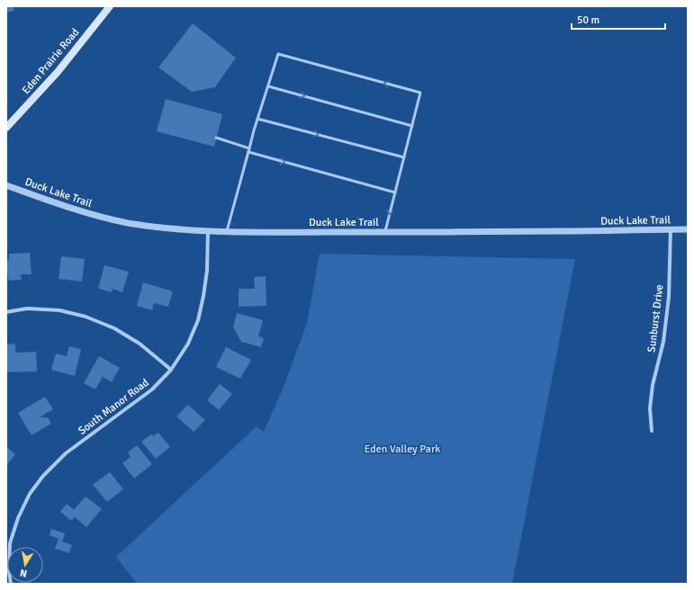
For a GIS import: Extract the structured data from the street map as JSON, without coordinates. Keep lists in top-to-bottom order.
{
  "streets": {
    "main road": ["Eden Prairie Road"],
    "street": ["Duck Lake Trail", "Sunburst Drive", "South Manor Road"]
  },
  "crossings": [
    ["Duck Lake Trail", "Sunburst Drive"],
    ["Duck Lake Trail", "South Manor Road"]
  ],
  "parks": ["Eden Valley Park"],
  "scale_bar": "50 m",
  "north": "bottom"
}
